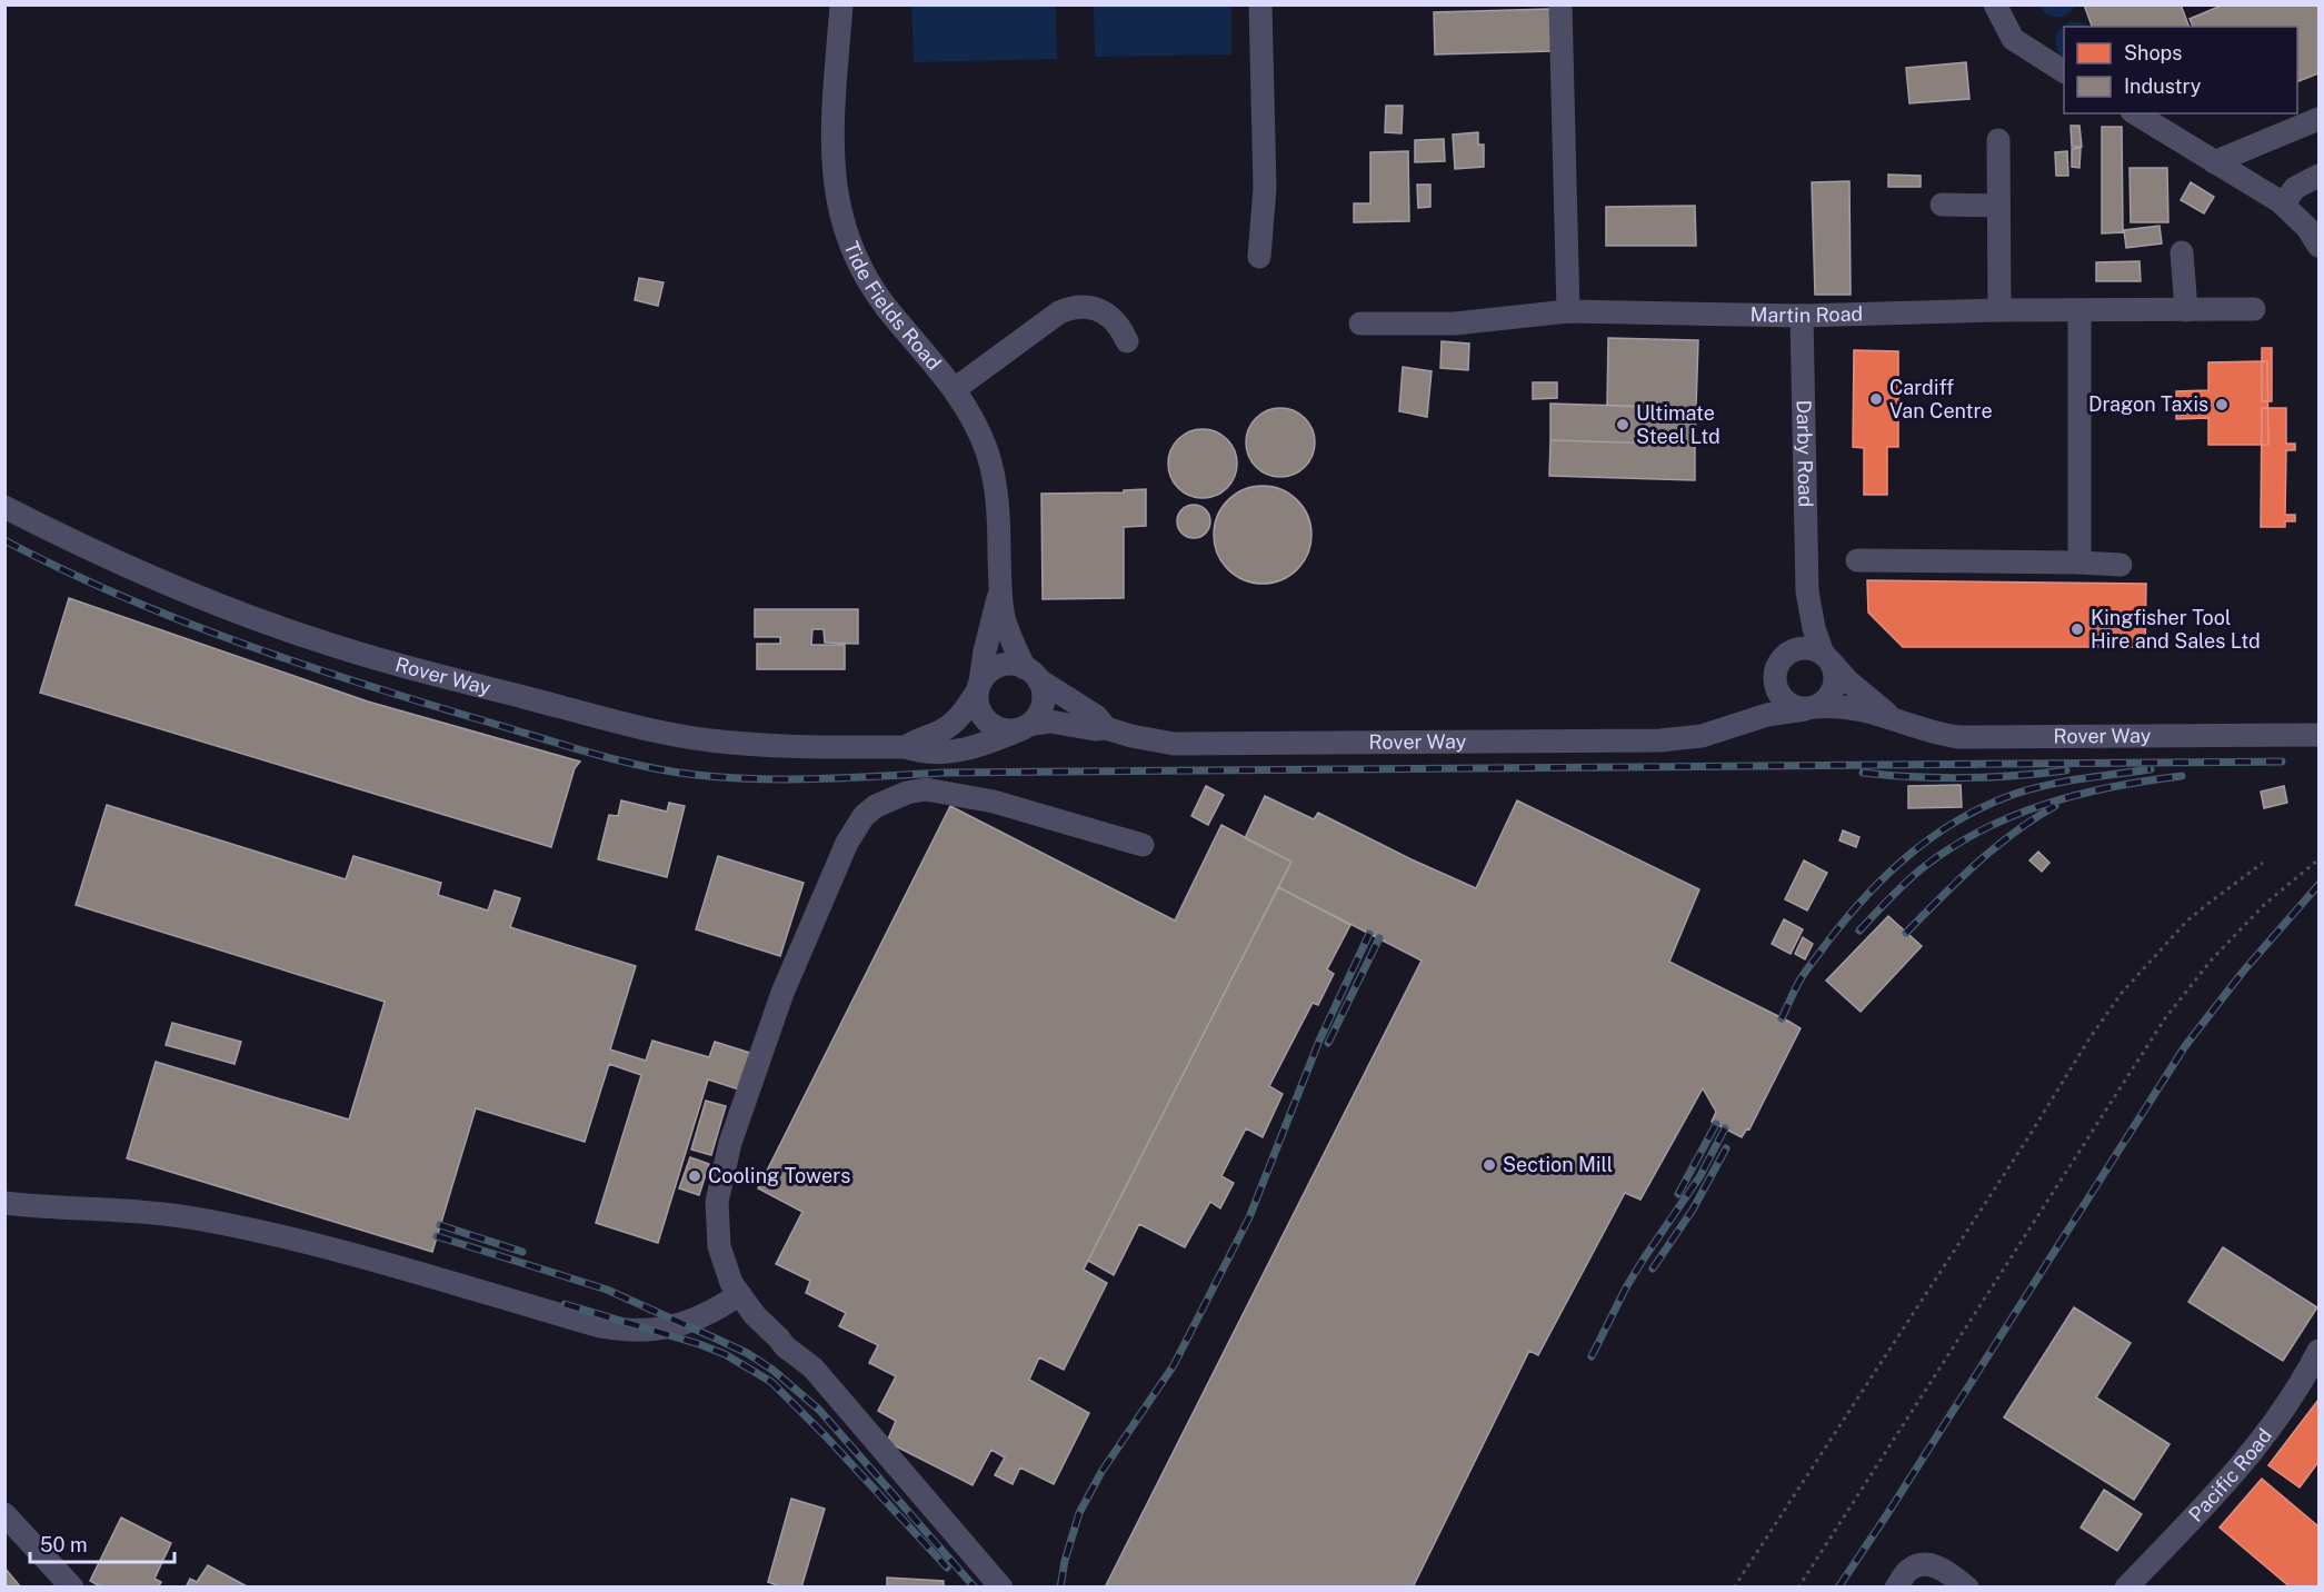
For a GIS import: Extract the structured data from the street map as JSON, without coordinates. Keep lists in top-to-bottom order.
{
  "streets": {
    "street": [
      "Tide Fields Road",
      "Martin Road",
      "Darby Road",
      "Rover Way",
      "Pacific Road"
    ]
  },
  "crossings": [
    ["Tide Fields Road", "Rover Way"],
    ["Martin Road", "Darby Road"],
    ["Darby Road", "Rover Way"]
  ],
  "places": [
    "Cardiff Van Centre",
    "Dragon Taxis",
    "Ultimate Steel Ltd",
    "Kingfisher Tool Hire and Sales Ltd",
    "Section Mill",
    "Cooling Towers"
  ],
  "legend": ["Shops", "Industry"],
  "scale_bar": "50 m"
}
